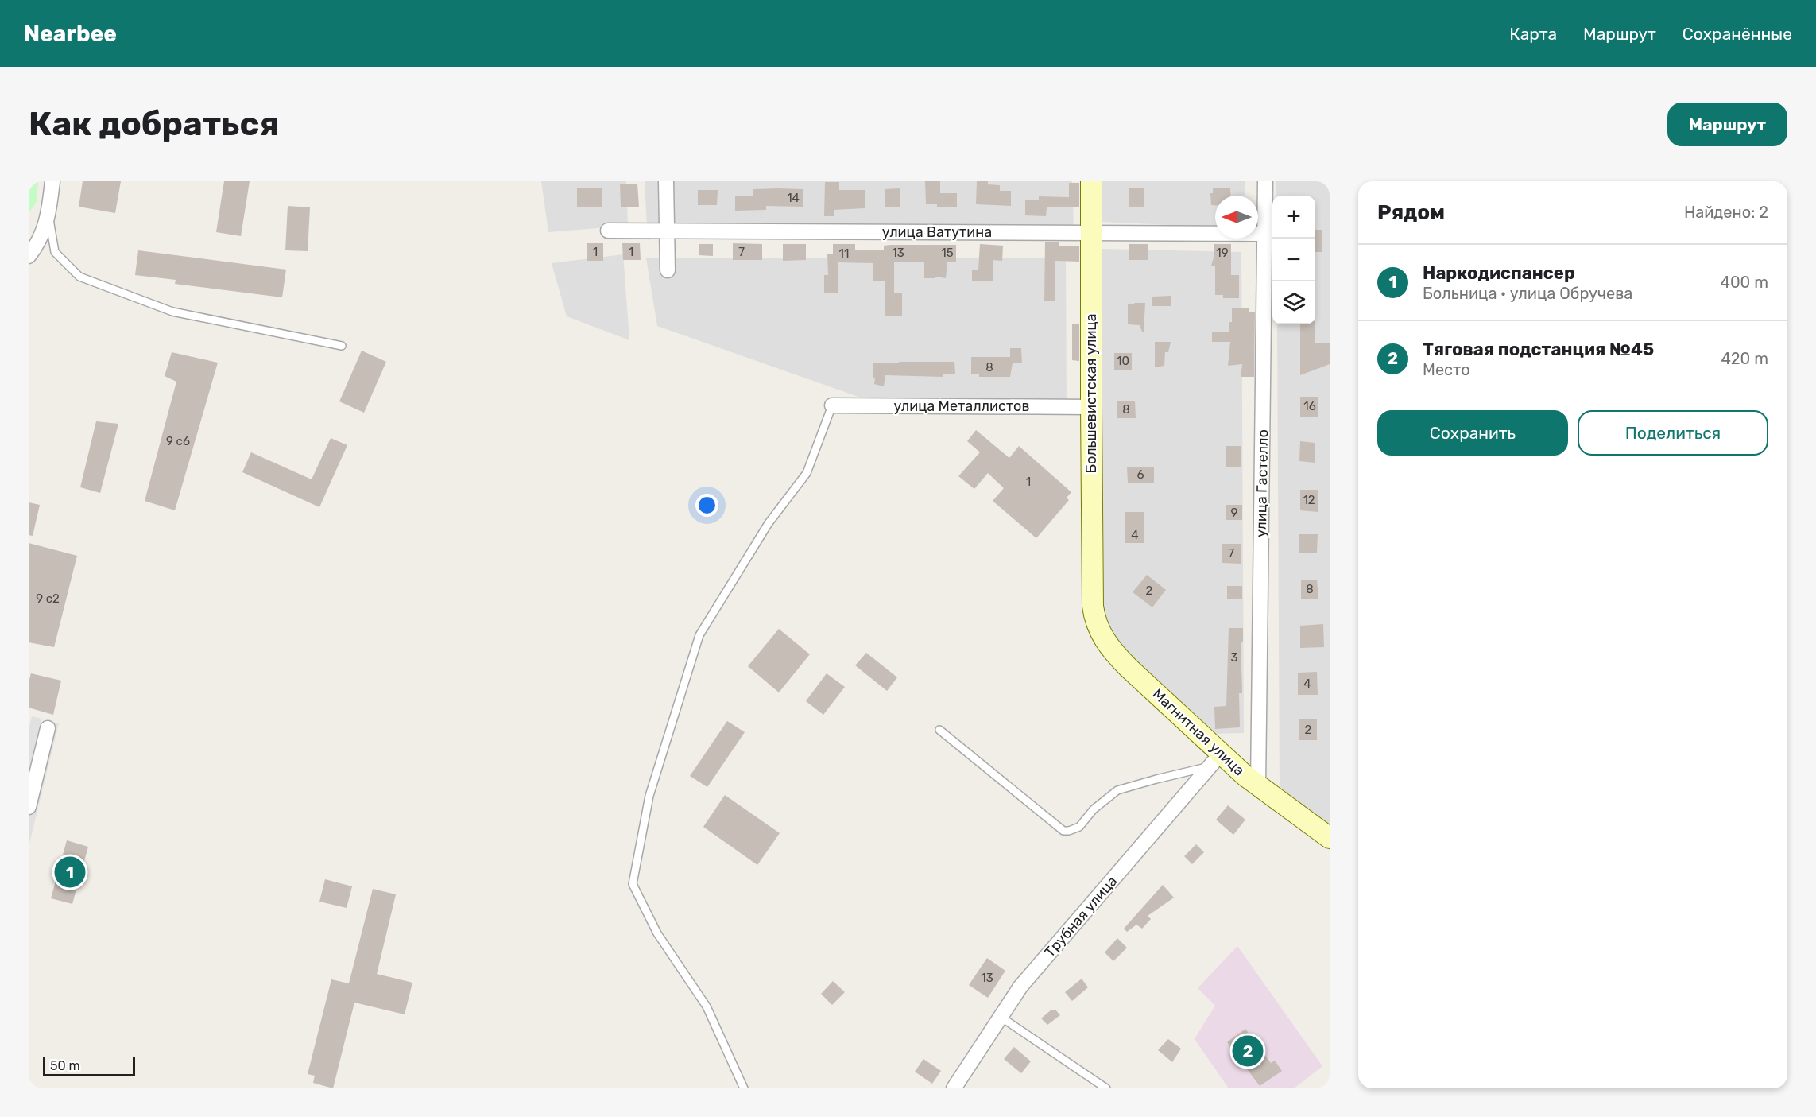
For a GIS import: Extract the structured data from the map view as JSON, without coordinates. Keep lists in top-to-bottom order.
{
  "streets": {
    "street": [
      "улица Ватутина",
      "Большевистская улица",
      "улица Металлистов",
      "улица Гастелло",
      "Магнитная улица",
      "Трубная улица"
    ]
  },
  "crossings": [
    ["улица Ватутина", "Большевистская улица"],
    ["улица Ватутина", "улица Гастелло"],
    ["Большевистская улица", "улица Металлистов"],
    ["Большевистская улица", "Магнитная улица"],
    ["улица Гастелло", "Магнитная улица"],
    ["Магнитная улица", "Трубная улица"]
  ],
  "house_numbers": [
    "14",
    "1",
    "1",
    "7",
    "13",
    "15",
    "19",
    "11",
    "10",
    "8",
    "16",
    "8",
    "9 с6",
    "6",
    "1",
    "12",
    "9",
    "4",
    "7",
    "8",
    "2",
    "9 с2",
    "3",
    "4",
    "2",
    "13"
  ],
  "scale_bar": "50 m",
  "north": "left",
  "page": {
    "header": "Nearbee",
    "nav": ["Карта", "Маршрут", "Сохранённые"],
    "buttons": [
      "Маршрут",
      ["Сохранить", "Поделиться"]
    ],
    "title": "Как добраться",
    "heading": ["Рядом", "Найдено: 2"],
    "map_buttons": ["+", "−"],
    "list": [
      {
        "mark": "1",
        "name": "Наркодиспансер",
        "note": "Больница · улица Обручева",
        "value": "400 m"
      },
      {
        "mark": "2",
        "name": "Тяговая подстанция №45",
        "note": "Место",
        "value": "420 m"
      }
    ],
    "pins": ["1", "2"],
    "scale": "50 m"
  }
}
